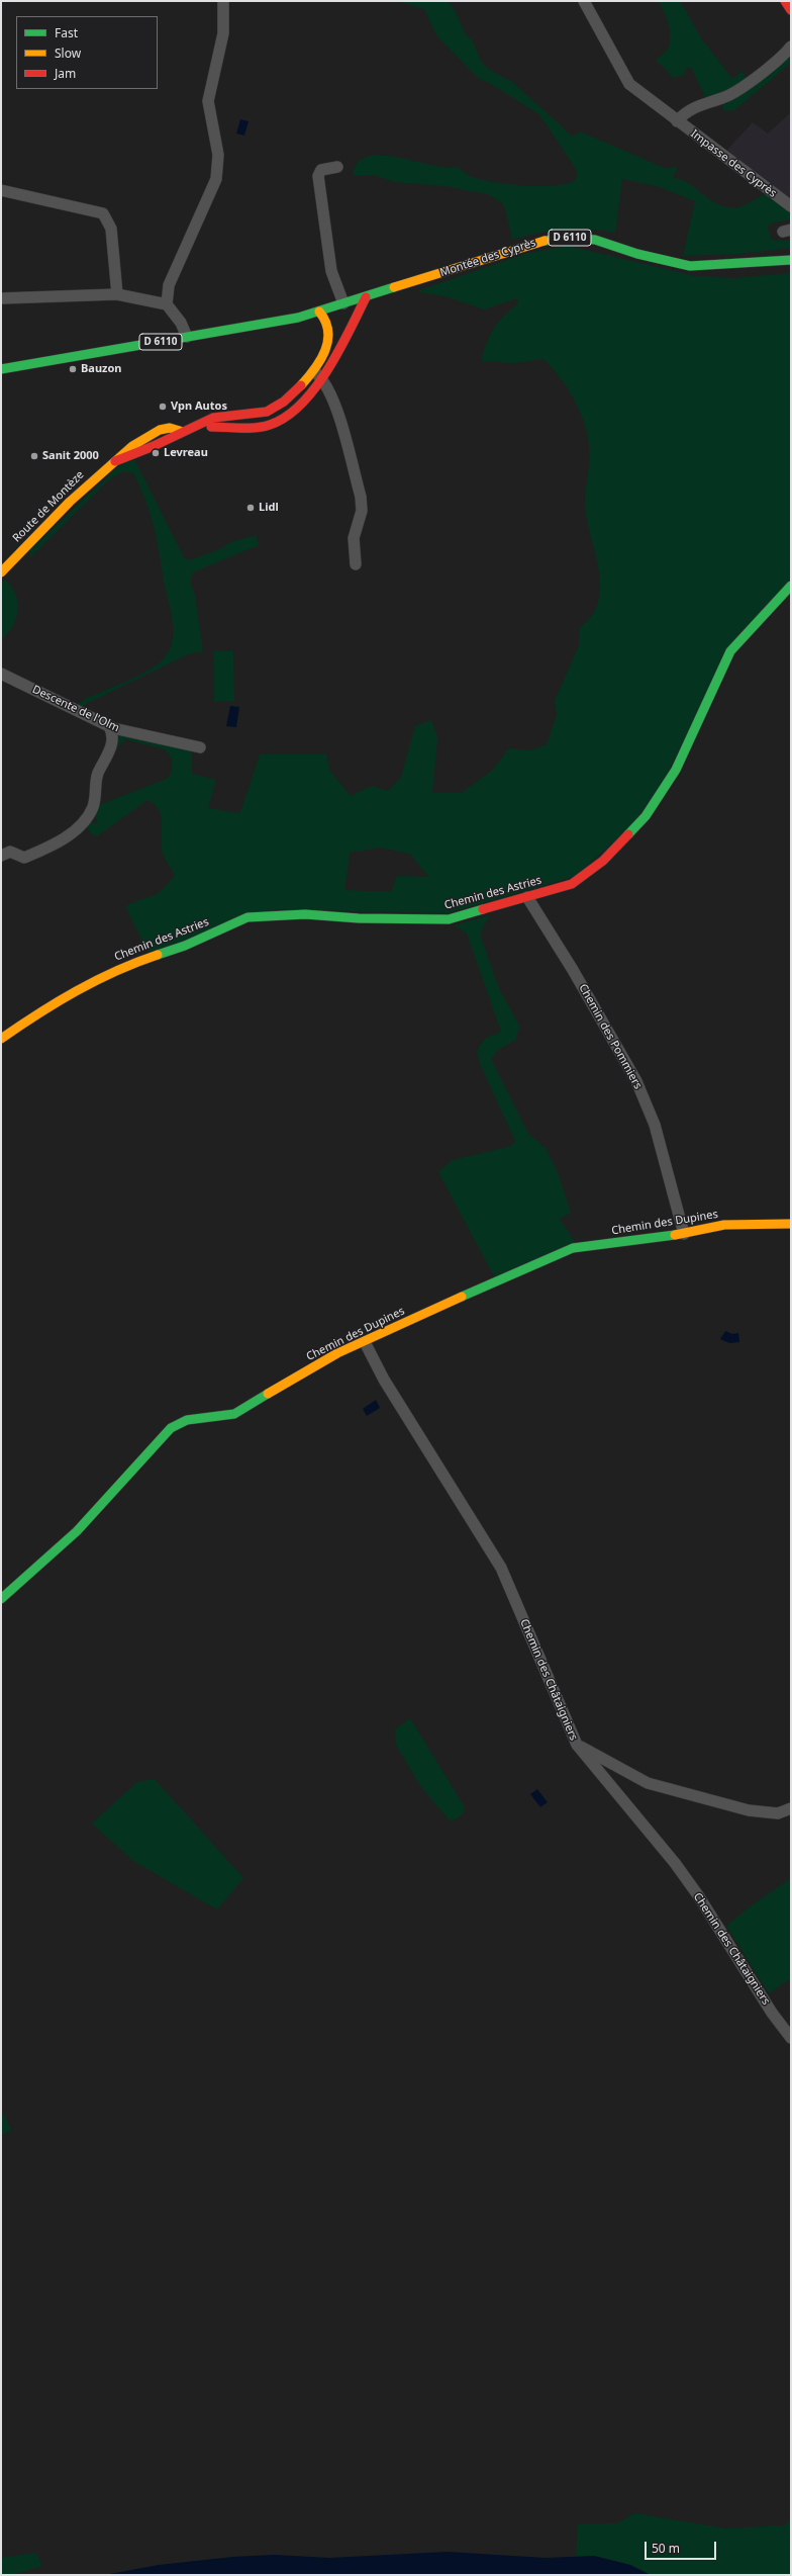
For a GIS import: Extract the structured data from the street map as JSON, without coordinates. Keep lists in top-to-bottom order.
{
  "streets": {
    "street": [
      "Impasse des Cyprès",
      "D 6110",
      "Montée des Cyprès",
      "Route de Montèze",
      "Descente de l'Olm",
      "Chemin des Astries",
      "Chemin des Pommiers",
      "Chemin des Dupines",
      "Chemin des Châtaigniers"
    ]
  },
  "crossings": [
    ["Montée des Cyprès", "Route de Montèze"],
    ["Chemin des Astries", "Chemin des Pommiers"],
    ["Chemin des Pommiers", "Chemin des Dupines"],
    ["Chemin des Dupines", "Chemin des Châtaigniers"]
  ],
  "places": [
    "Bauzon",
    "Vpn Autos",
    "Levreau",
    "Sanit 2000",
    "Lidl"
  ],
  "legend": ["Fast", "Slow", "Jam"],
  "scale_bar": "50 m"
}
